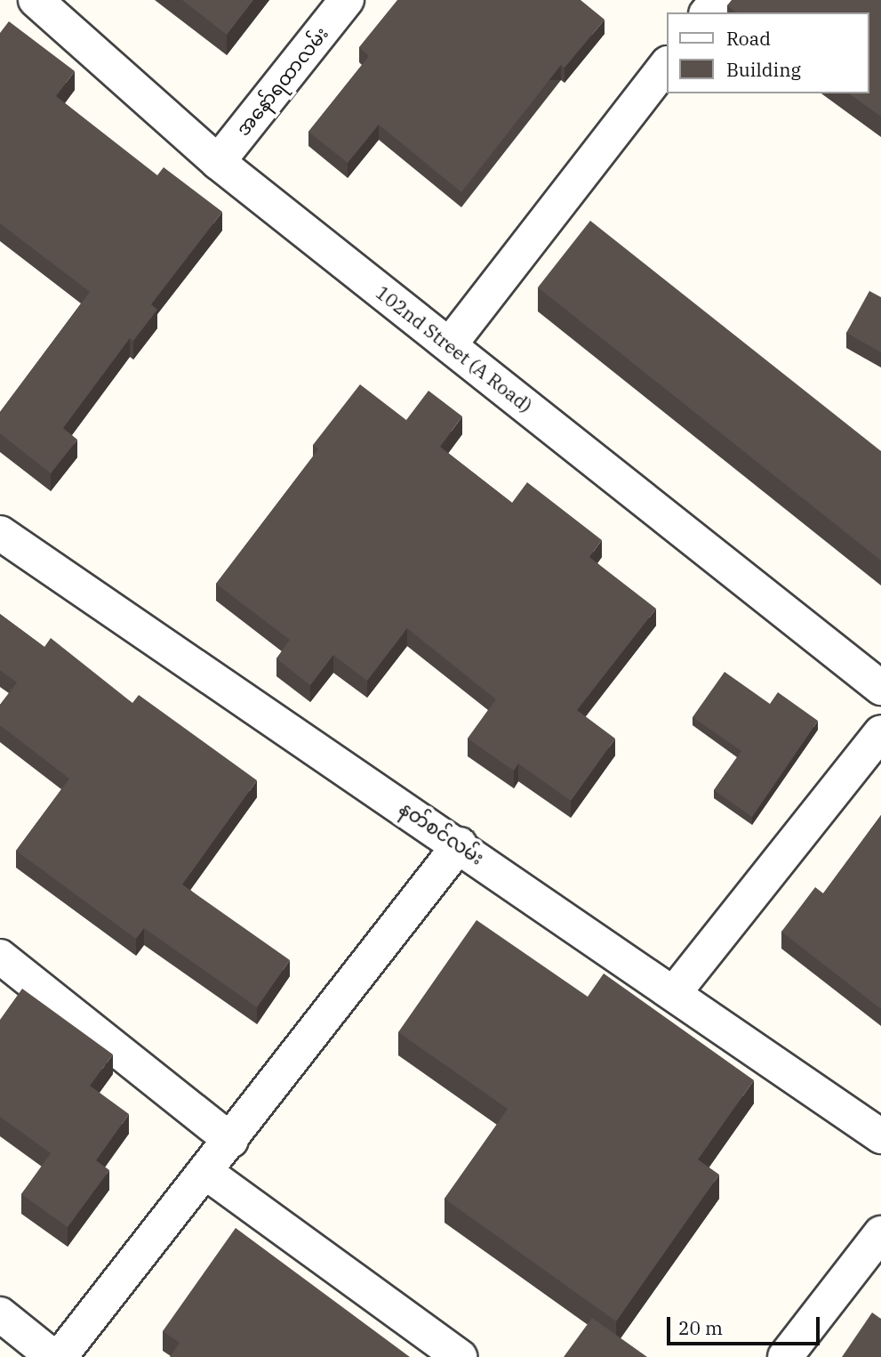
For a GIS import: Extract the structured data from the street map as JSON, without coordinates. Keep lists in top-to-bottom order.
{
  "streets": {
    "street": ["အနော်ရထာလမ်း", "102nd Street (A Road)", "နတ်စင်လမ်း"]
  },
  "crossings": [
    ["အနော်ရထာလမ်း", "102nd Street (A Road)"]
  ],
  "legend": ["Road", "Building"],
  "scale_bar": "20 m"
}
